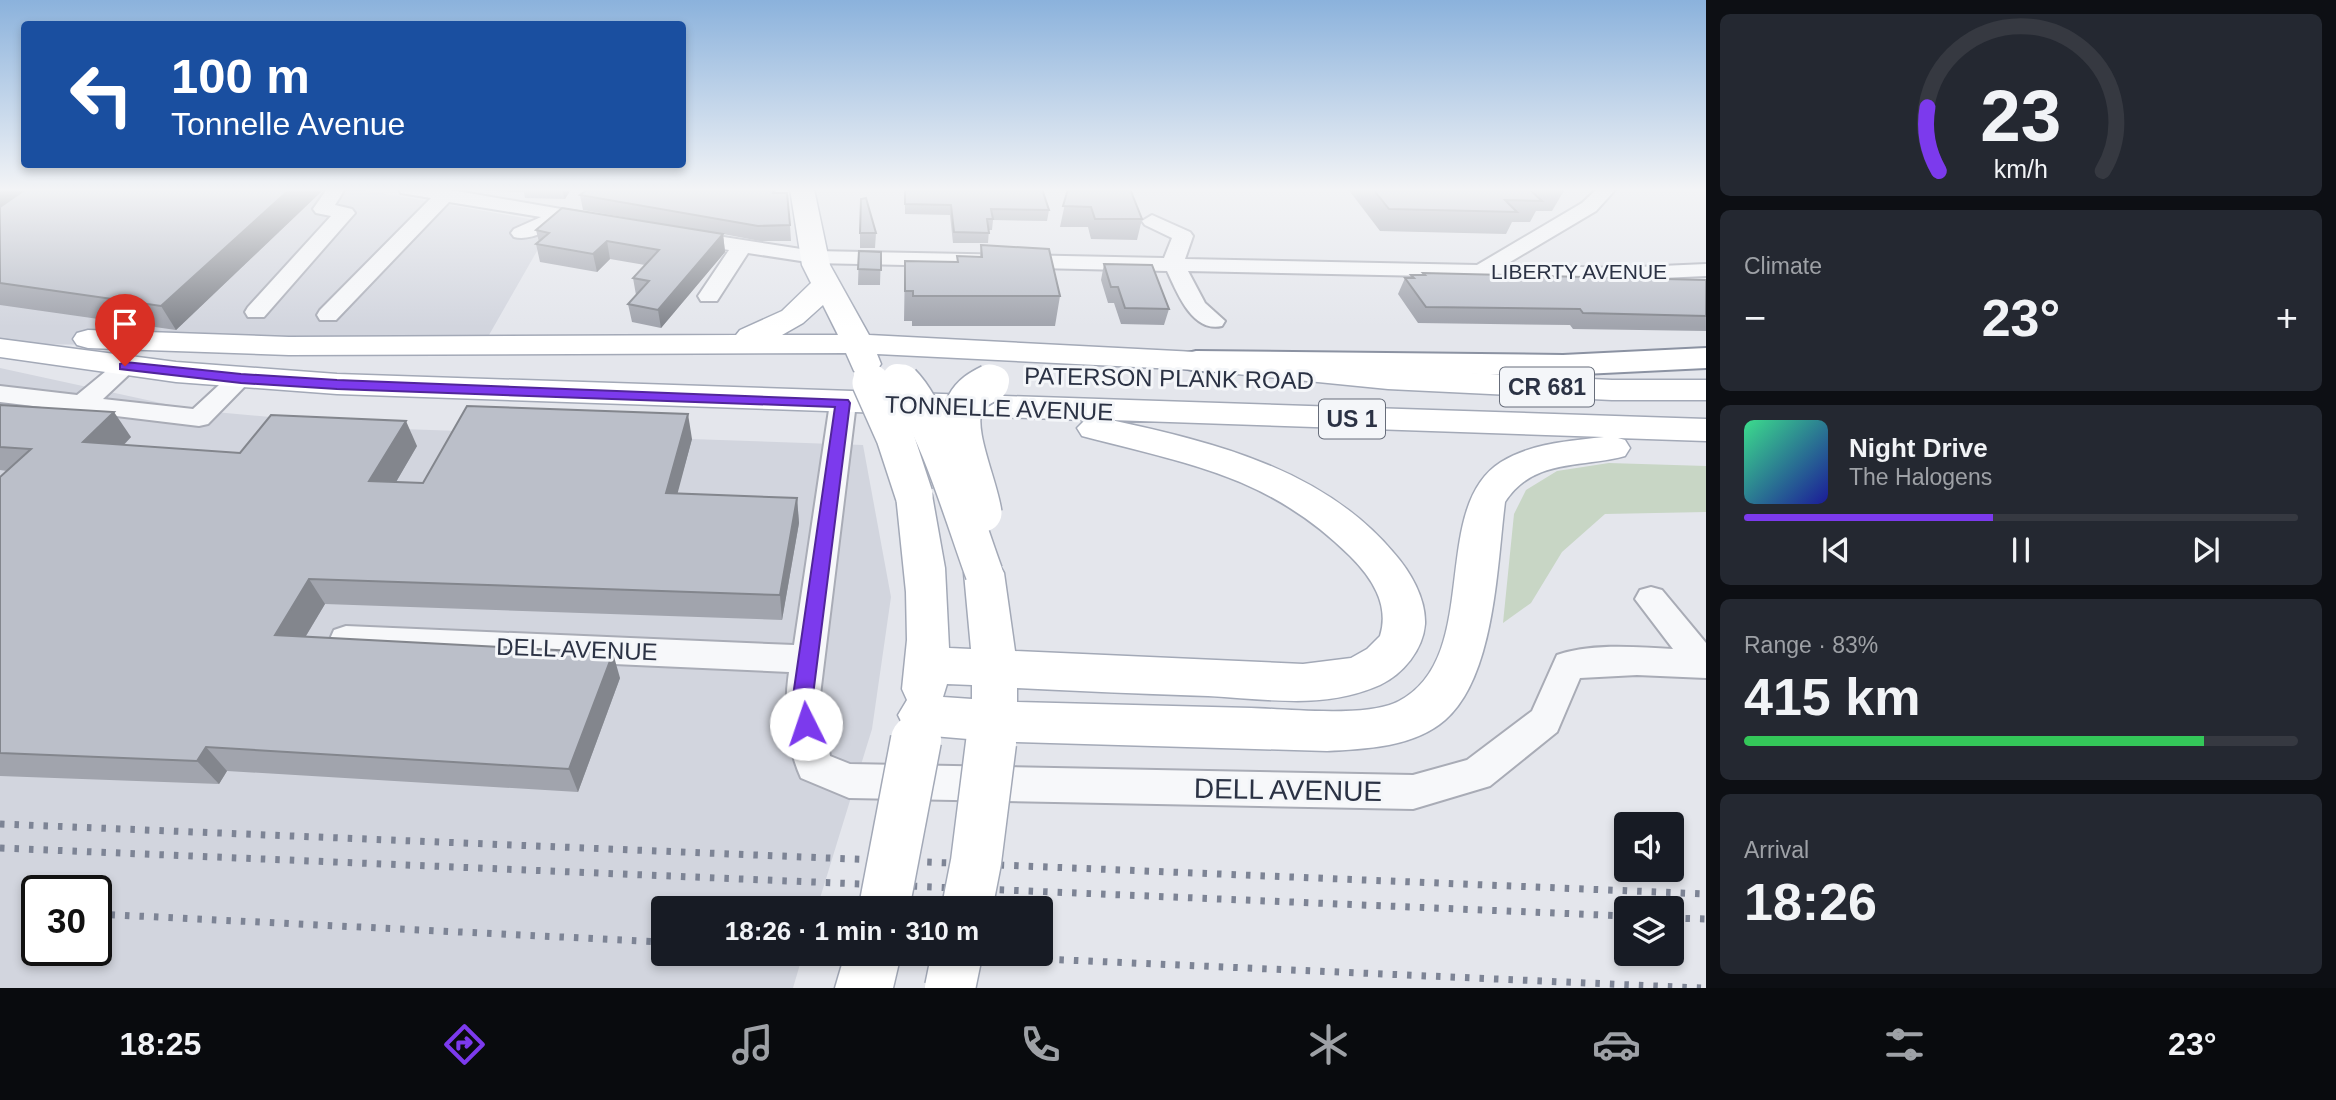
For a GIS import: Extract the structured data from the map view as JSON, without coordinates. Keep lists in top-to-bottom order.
{
  "streets": {
    "main road": [
      "PATERSON PLANK ROAD",
      "CR 681",
      "TONNELLE AVENUE",
      "US 1"
    ],
    "street": ["LIBERTY AVENUE", "DELL AVENUE"]
  },
  "crossings": [
    ["PATERSON PLANK ROAD", "TONNELLE AVENUE"]
  ],
  "page": {
    "turn": ["100 m", "Tonnelle Avenue"],
    "tile": [
      "Climate",
      ["Range · 83%", "415 km"],
      ["Arrival", "18:26"]
    ],
    "heat": ["−", "23°", "+"],
    "song": ["Night Drive", "The Halogens"],
    "limit": "30",
    "trip": "18:26 · 1 min · 310 m",
    "tabs": ["18:25", "23°"],
    "gauge": ["23", "km/h"]
  }
}
